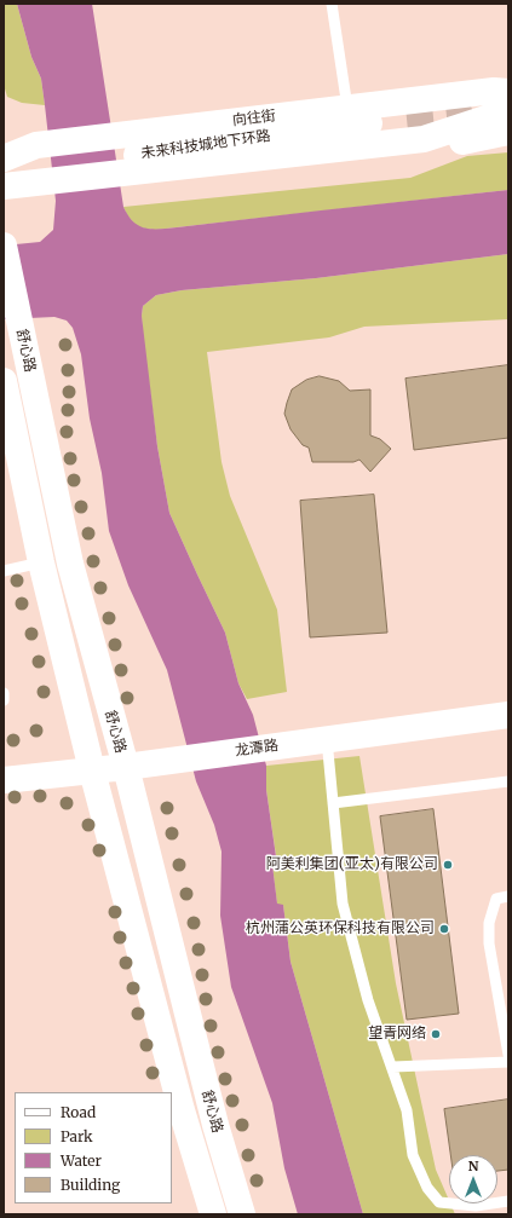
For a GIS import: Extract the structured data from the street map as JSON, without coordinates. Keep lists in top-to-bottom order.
{
  "streets": {
    "street": [
      "向往街",
      "未来科技城地下环路",
      "舒心路",
      "龙潭路"
    ]
  },
  "crossings": [
    ["向往街", "未来科技城地下环路"],
    ["舒心路", "龙潭路"]
  ],
  "places": ["阿美利集团(亚太)有限公司", "杭州蒲公英环保科技有限公司", "望青网络"],
  "legend": [
    "Road",
    "Park",
    "Water",
    "Building"
  ],
  "north": "top"
}
